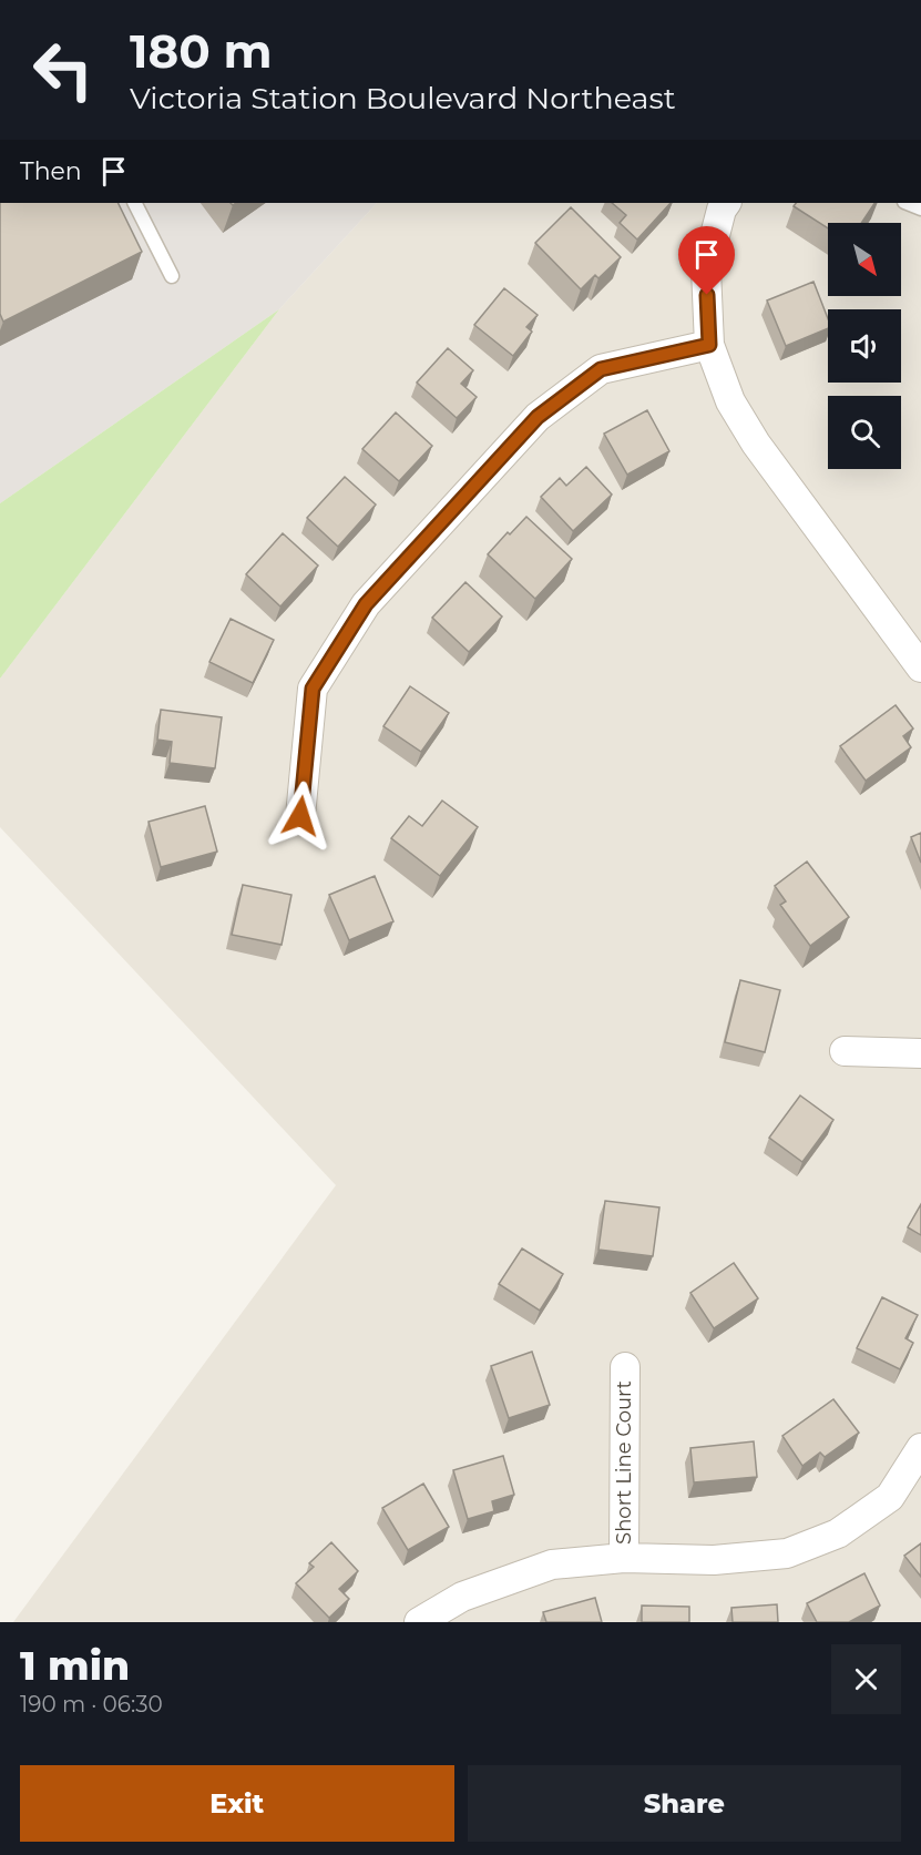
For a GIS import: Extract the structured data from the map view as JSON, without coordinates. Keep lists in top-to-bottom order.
{
  "streets": {
    "street": ["Short Line Court"]
  },
  "north": "bottom right",
  "page": {
    "turn": ["180 m", "Victoria Station Boulevard Northeast"],
    "then": "Then",
    "heading": ["1 min", "190 m · 06:30"],
    "buttons": ["Exit", "Share"]
  }
}
